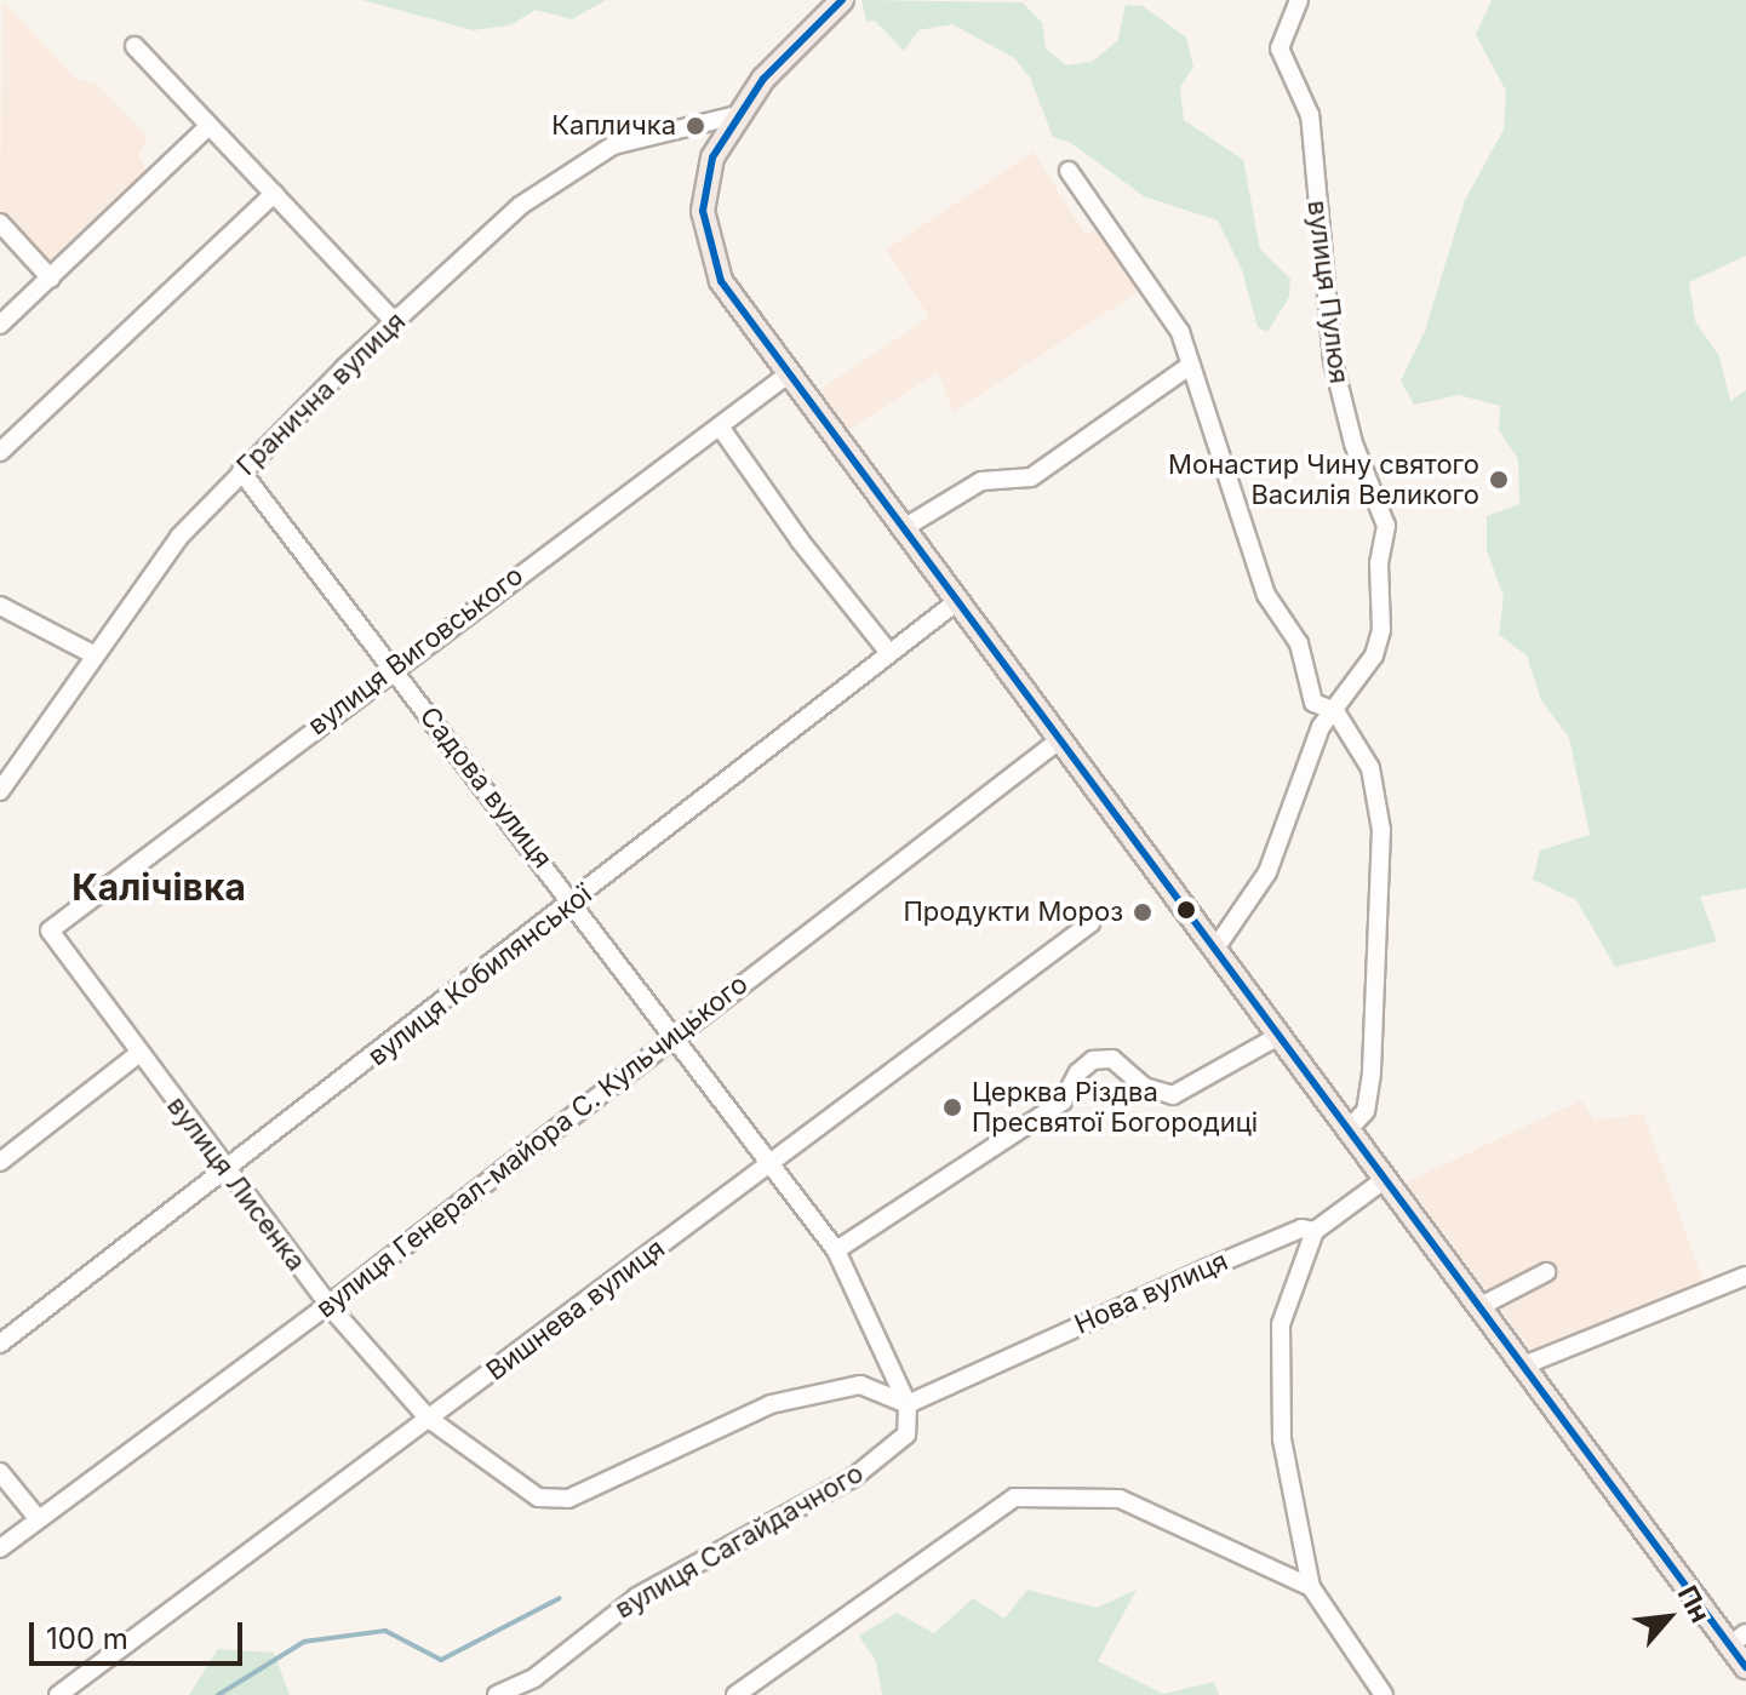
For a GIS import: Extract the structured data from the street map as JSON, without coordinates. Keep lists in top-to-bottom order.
{
  "streets": {
    "street": [
      "вулиця Пулюя",
      "Гранична вулиця",
      "вулиця Виговського",
      "Садова вулиця",
      "вулиця Кобилянської",
      "вулиця Генерал-майора С. Кульчицького",
      "вулиця Лисенка",
      "Нова вулиця",
      "Вишнева вулиця",
      "вулиця Сагайдачного"
    ]
  },
  "crossings": [
    ["Гранична вулиця", "Садова вулиця"],
    ["вулиця Виговського", "Садова вулиця"],
    ["вулиця Виговського", "вулиця Лисенка"],
    ["Садова вулиця", "вулиця Кобилянської"],
    ["Садова вулиця", "вулиця Генерал-майора С. Кульчицького"],
    ["Садова вулиця", "вулиця Лисенка"],
    ["Садова вулиця", "Нова вулиця"],
    ["Садова вулиця", "Вишнева вулиця"],
    ["Садова вулиця", "вулиця Сагайдачного"],
    ["вулиця Кобилянської", "вулиця Лисенка"],
    ["вулиця Генерал-майора С. Кульчицького", "вулиця Лисенка"],
    ["вулиця Лисенка", "Нова вулиця"],
    ["вулиця Лисенка", "Вишнева вулиця"],
    ["вулиця Лисенка", "вулиця Сагайдачного"],
    ["Нова вулиця", "вулиця Сагайдачного"]
  ],
  "districts": ["Калічівка"],
  "places": [
    "Капличка",
    "Монастир Чину святого Василія Великого",
    "Продукти Мороз",
    "Церква Різдва Пресвятої Богородиці"
  ],
  "scale_bar": "100 m",
  "north": "top right"
}
